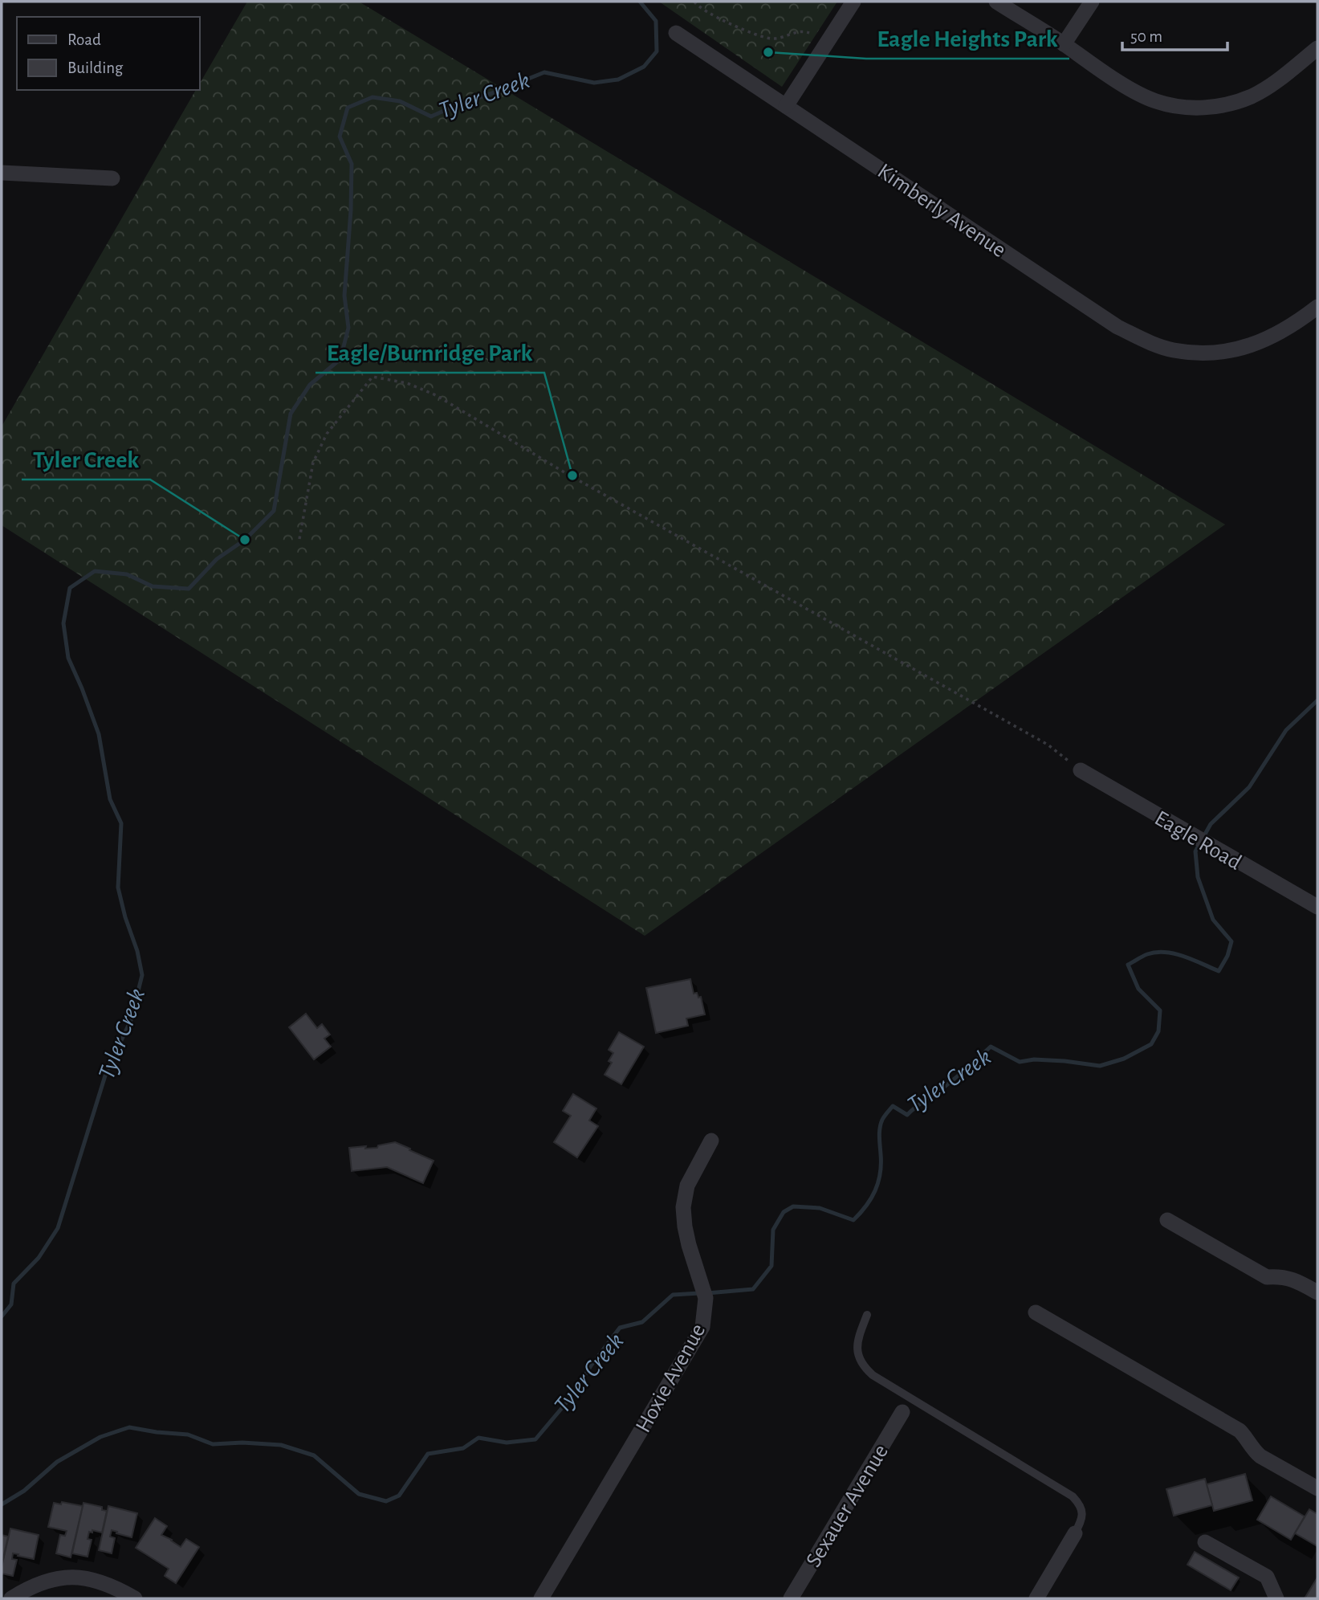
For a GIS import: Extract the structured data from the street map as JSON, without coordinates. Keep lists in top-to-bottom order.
{
  "streets": {
    "street": [
      "Kimberly Avenue",
      "Eagle Road",
      "Hoxie Avenue",
      "Sexauer Avenue"
    ]
  },
  "water": ["Tyler Creek"],
  "places": ["Eagle Heights Park", "Eagle/Burnridge Park", "Tyler Creek"],
  "legend": ["Road", "Building"],
  "scale_bar": "50 m"
}
